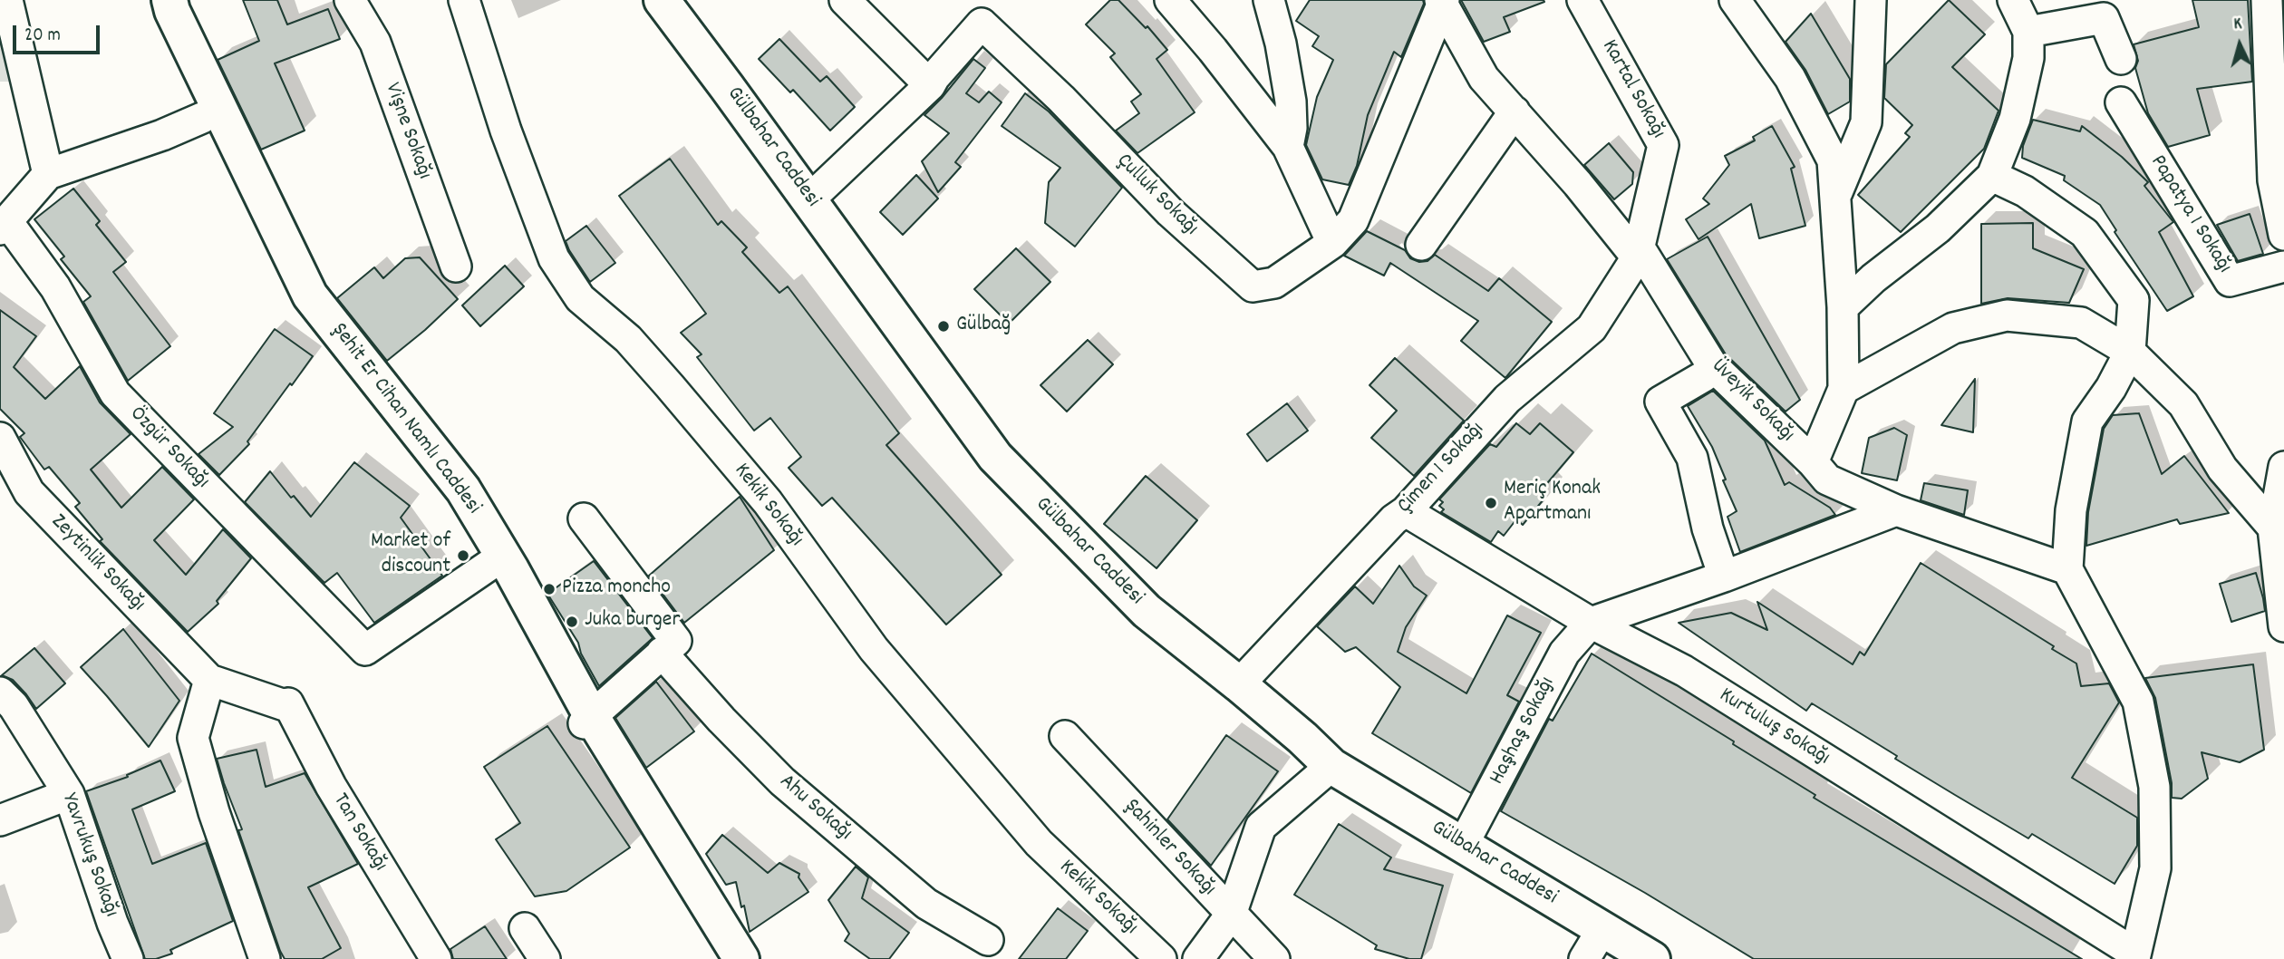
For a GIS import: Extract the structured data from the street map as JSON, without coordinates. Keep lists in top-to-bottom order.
{
  "streets": {
    "street": [
      "Kartal Sokağı",
      "Vişne Sokağı",
      "Gülbahar Caddesi",
      "Çulluk Sokağı",
      "Papatya 1 Sokağı",
      "Üveyik Sokağı",
      "Şehit Er Cihan Namlı Caddesi",
      "Özgür Sokağı",
      "Çimen 1 Sokağı",
      "Kekik Sokağı",
      "Zeytinlik Sokağı",
      "Kurtuluş Sokağı",
      "Haşhaş Sokağı",
      "Ahu Sokağı",
      "Tan Sokağı",
      "Şahinler Sokağı",
      "Yavrukuş Sokağı"
    ]
  },
  "crossings": [
    ["Kartal Sokağı", "Üveyik Sokağı"],
    ["Kartal Sokağı", "Çimen 1 Sokağı"],
    ["Gülbahar Caddesi", "Çulluk Sokağı"],
    ["Gülbahar Caddesi", "Çimen 1 Sokağı"],
    ["Gülbahar Caddesi", "Haşhaş Sokağı"],
    ["Çulluk Sokağı", "Üveyik Sokağı"],
    ["Üveyik Sokağı", "Çimen 1 Sokağı"],
    ["Şehit Er Cihan Namlı Caddesi", "Özgür Sokağı"],
    ["Çimen 1 Sokağı", "Kurtuluş Sokağı"],
    ["Zeytinlik Sokağı", "Tan Sokağı"],
    ["Kurtuluş Sokağı", "Haşhaş Sokağı"]
  ],
  "places": [
    "Gülbağ",
    "Meriç Konak Apartmanı",
    "Market of discount",
    "Pizza moncho",
    "Juka burger"
  ],
  "scale_bar": "20 m",
  "north": "top"
}
